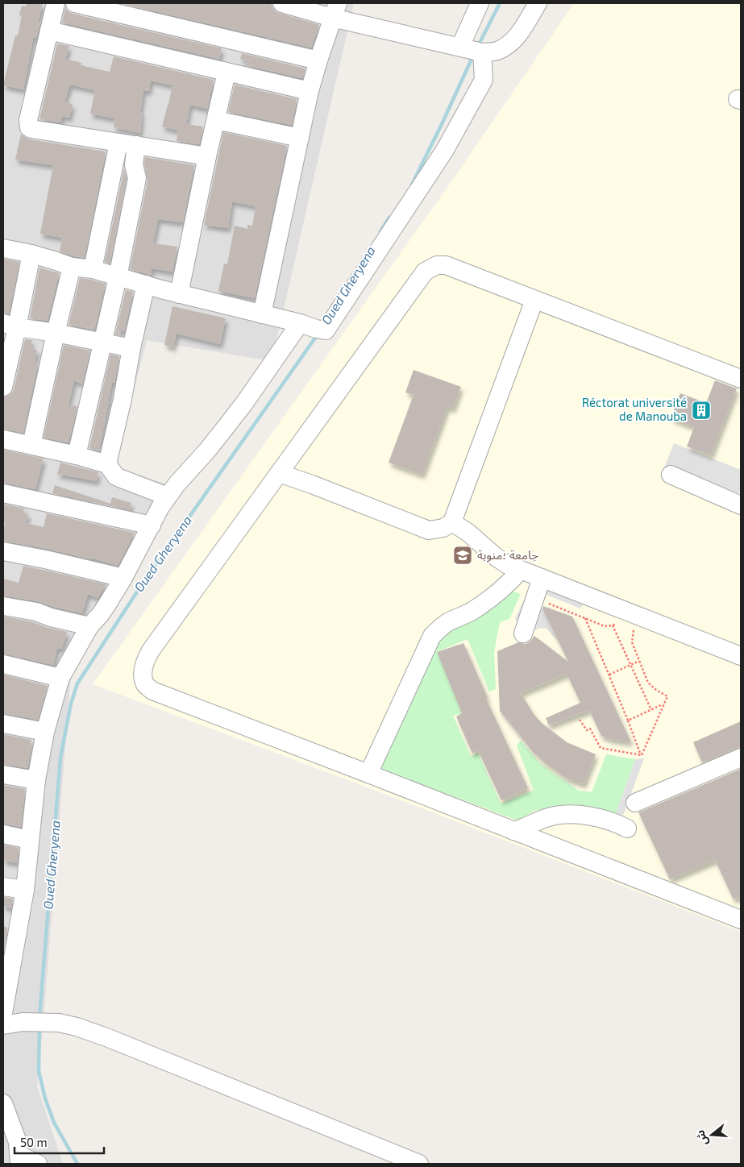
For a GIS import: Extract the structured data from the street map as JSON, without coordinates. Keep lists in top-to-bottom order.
{
  "water": ["Oued Gheryena"],
  "places": {
    "building": ["Réctorat université de Manouba"],
    "school or university": ["جامعة ؛منوبة"]
  },
  "scale_bar": "50 m",
  "north": "left"
}
